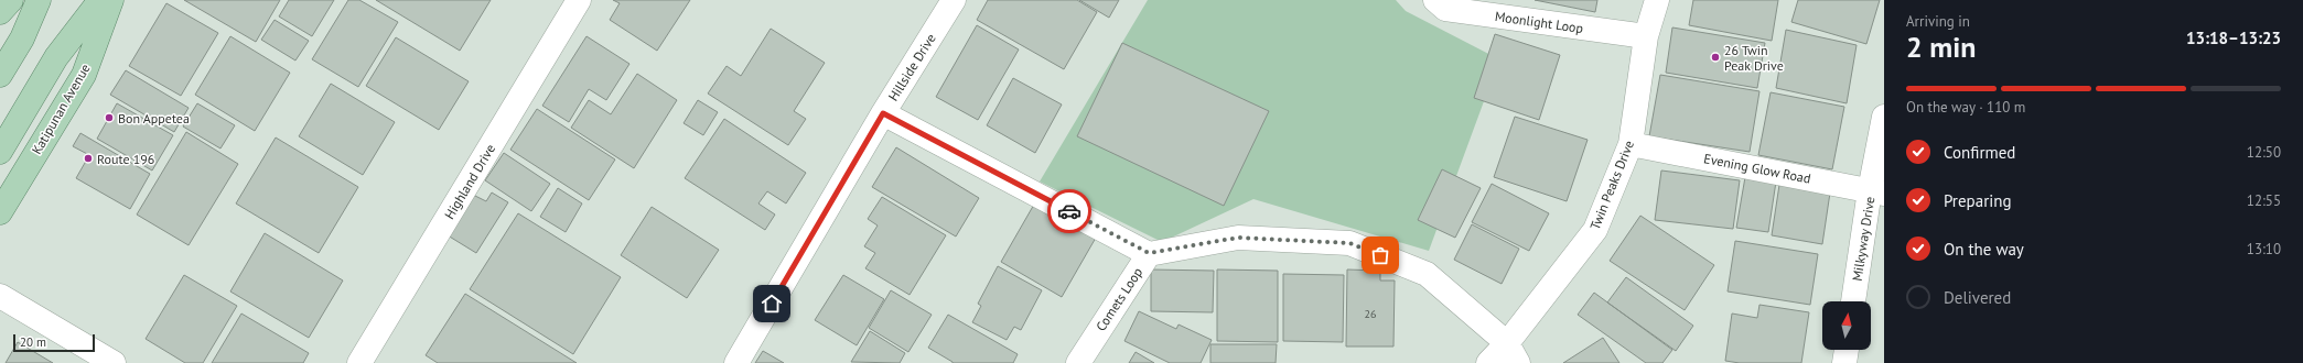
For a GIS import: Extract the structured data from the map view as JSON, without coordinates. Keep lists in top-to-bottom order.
{
  "streets": {
    "main road": ["Katipunan Avenue"],
    "street": [
      "Moonlight Loop",
      "Hillside Drive",
      "Evening Glow Road",
      "Highland Drive",
      "Twin Peaks Drive",
      "Milkyway Drive",
      "Comets Loop"
    ]
  },
  "crossings": [
    ["Moonlight Loop", "Twin Peaks Drive"],
    ["Evening Glow Road", "Twin Peaks Drive"],
    ["Evening Glow Road", "Milkyway Drive"],
    ["Twin Peaks Drive", "Comets Loop"]
  ],
  "places": ["26 Twin Peak Drive", "Bon Appetea", "Route 196"],
  "house_numbers": ["26"],
  "scale_bar": "20 m",
  "north": "top",
  "page": {
    "heading": ["2 min", "Arriving in", "13:18–13:23"],
    "bar": "On the way · 110 m",
    "list": [
      ["Confirmed", "12:50"],
      ["Preparing", "12:55"],
      ["On the way", "13:10"],
      "Delivered"
    ],
    "scale": "20 m"
  }
}
